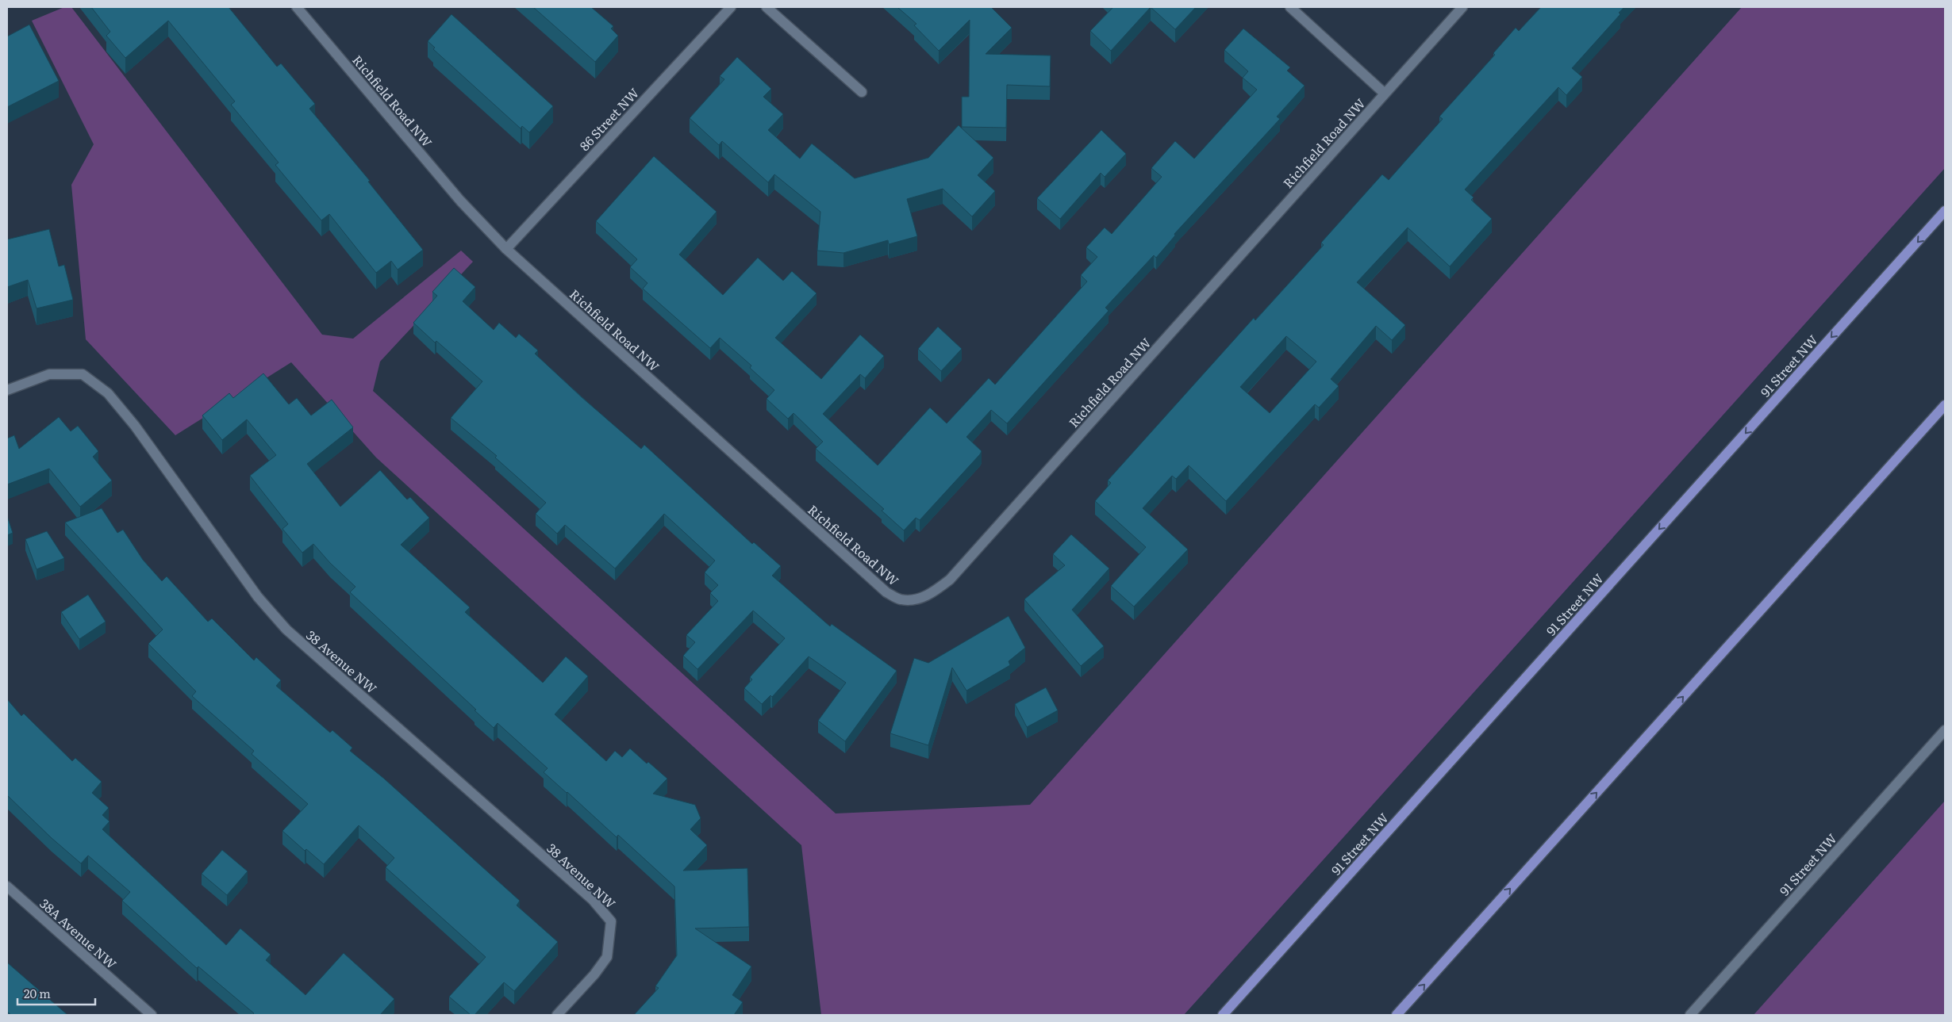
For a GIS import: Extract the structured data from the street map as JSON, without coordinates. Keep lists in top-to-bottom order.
{
  "streets": {
    "main road": ["91 Street NW"],
    "street": [
      "Richfield Road NW",
      "86 Street NW",
      "38 Avenue NW",
      "38A Avenue NW"
    ]
  },
  "crossings": [
    ["Richfield Road NW", "86 Street NW"]
  ],
  "one_way": ["91 Street NW"],
  "scale_bar": "20 m"
}
